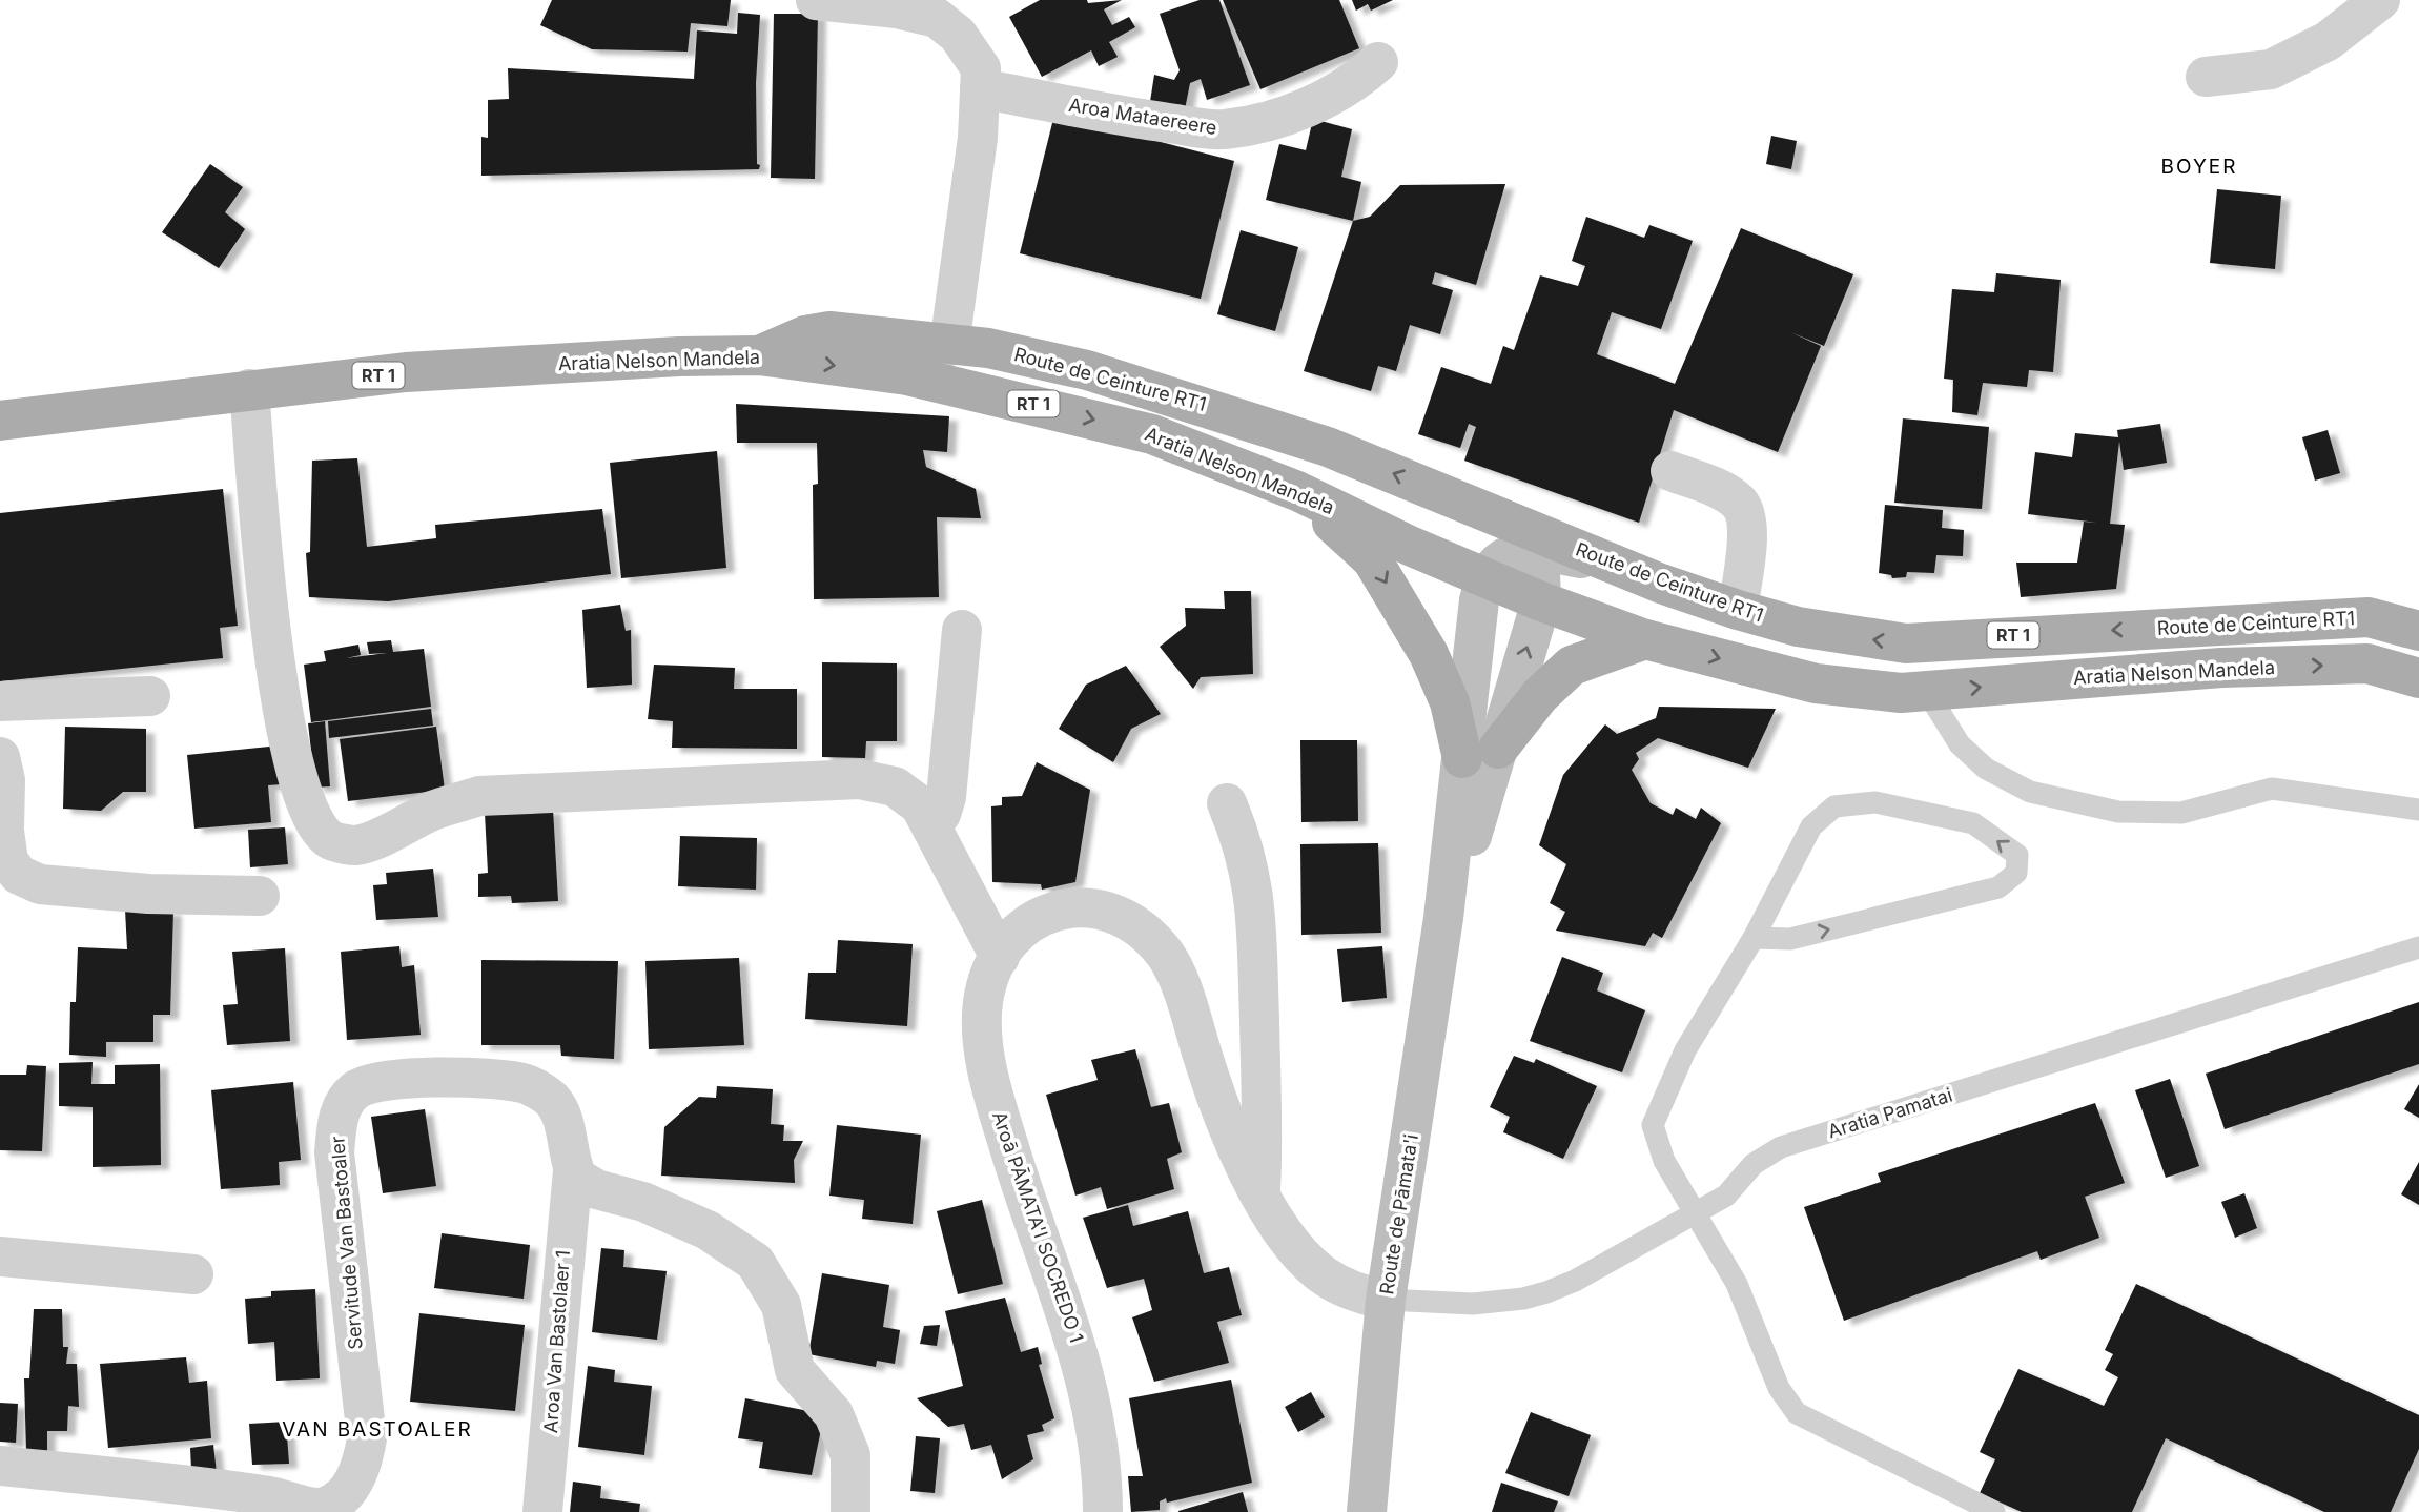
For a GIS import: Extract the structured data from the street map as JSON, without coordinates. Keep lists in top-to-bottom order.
{
  "streets": {
    "main road": [
      "Aratia Nelson Mandela",
      "RT 1",
      "Route de Ceinture RT1",
      "Route de Pāmata'i"
    ],
    "street": [
      "Aroa Mataereere",
      "Aroā PĀMATA'I SOCREDO 1",
      "Servitude Van Bastoaler",
      "Aroa Van Bastolaer 1"
    ],
    "lane": ["Aratia Pamatai"]
  },
  "crossings": [
    ["Aratia Nelson Mandela", "RT 1"],
    ["RT 1", "Route de Ceinture RT1"],
    ["Aratia Pamatai", "Route de Pāmata'i"],
    ["Aratia Pamatai", "Aroā PĀMATA'I SOCREDO 1"],
    ["Route de Pāmata'i", "Aroā PĀMATA'I SOCREDO 1"],
    ["Servitude Van Bastoaler", "Aroa Van Bastolaer 1"]
  ],
  "one_way": ["Aratia Nelson Mandela", "Route de Ceinture RT1"],
  "districts": ["BOYER", "VAN BASTOALER"]
}
